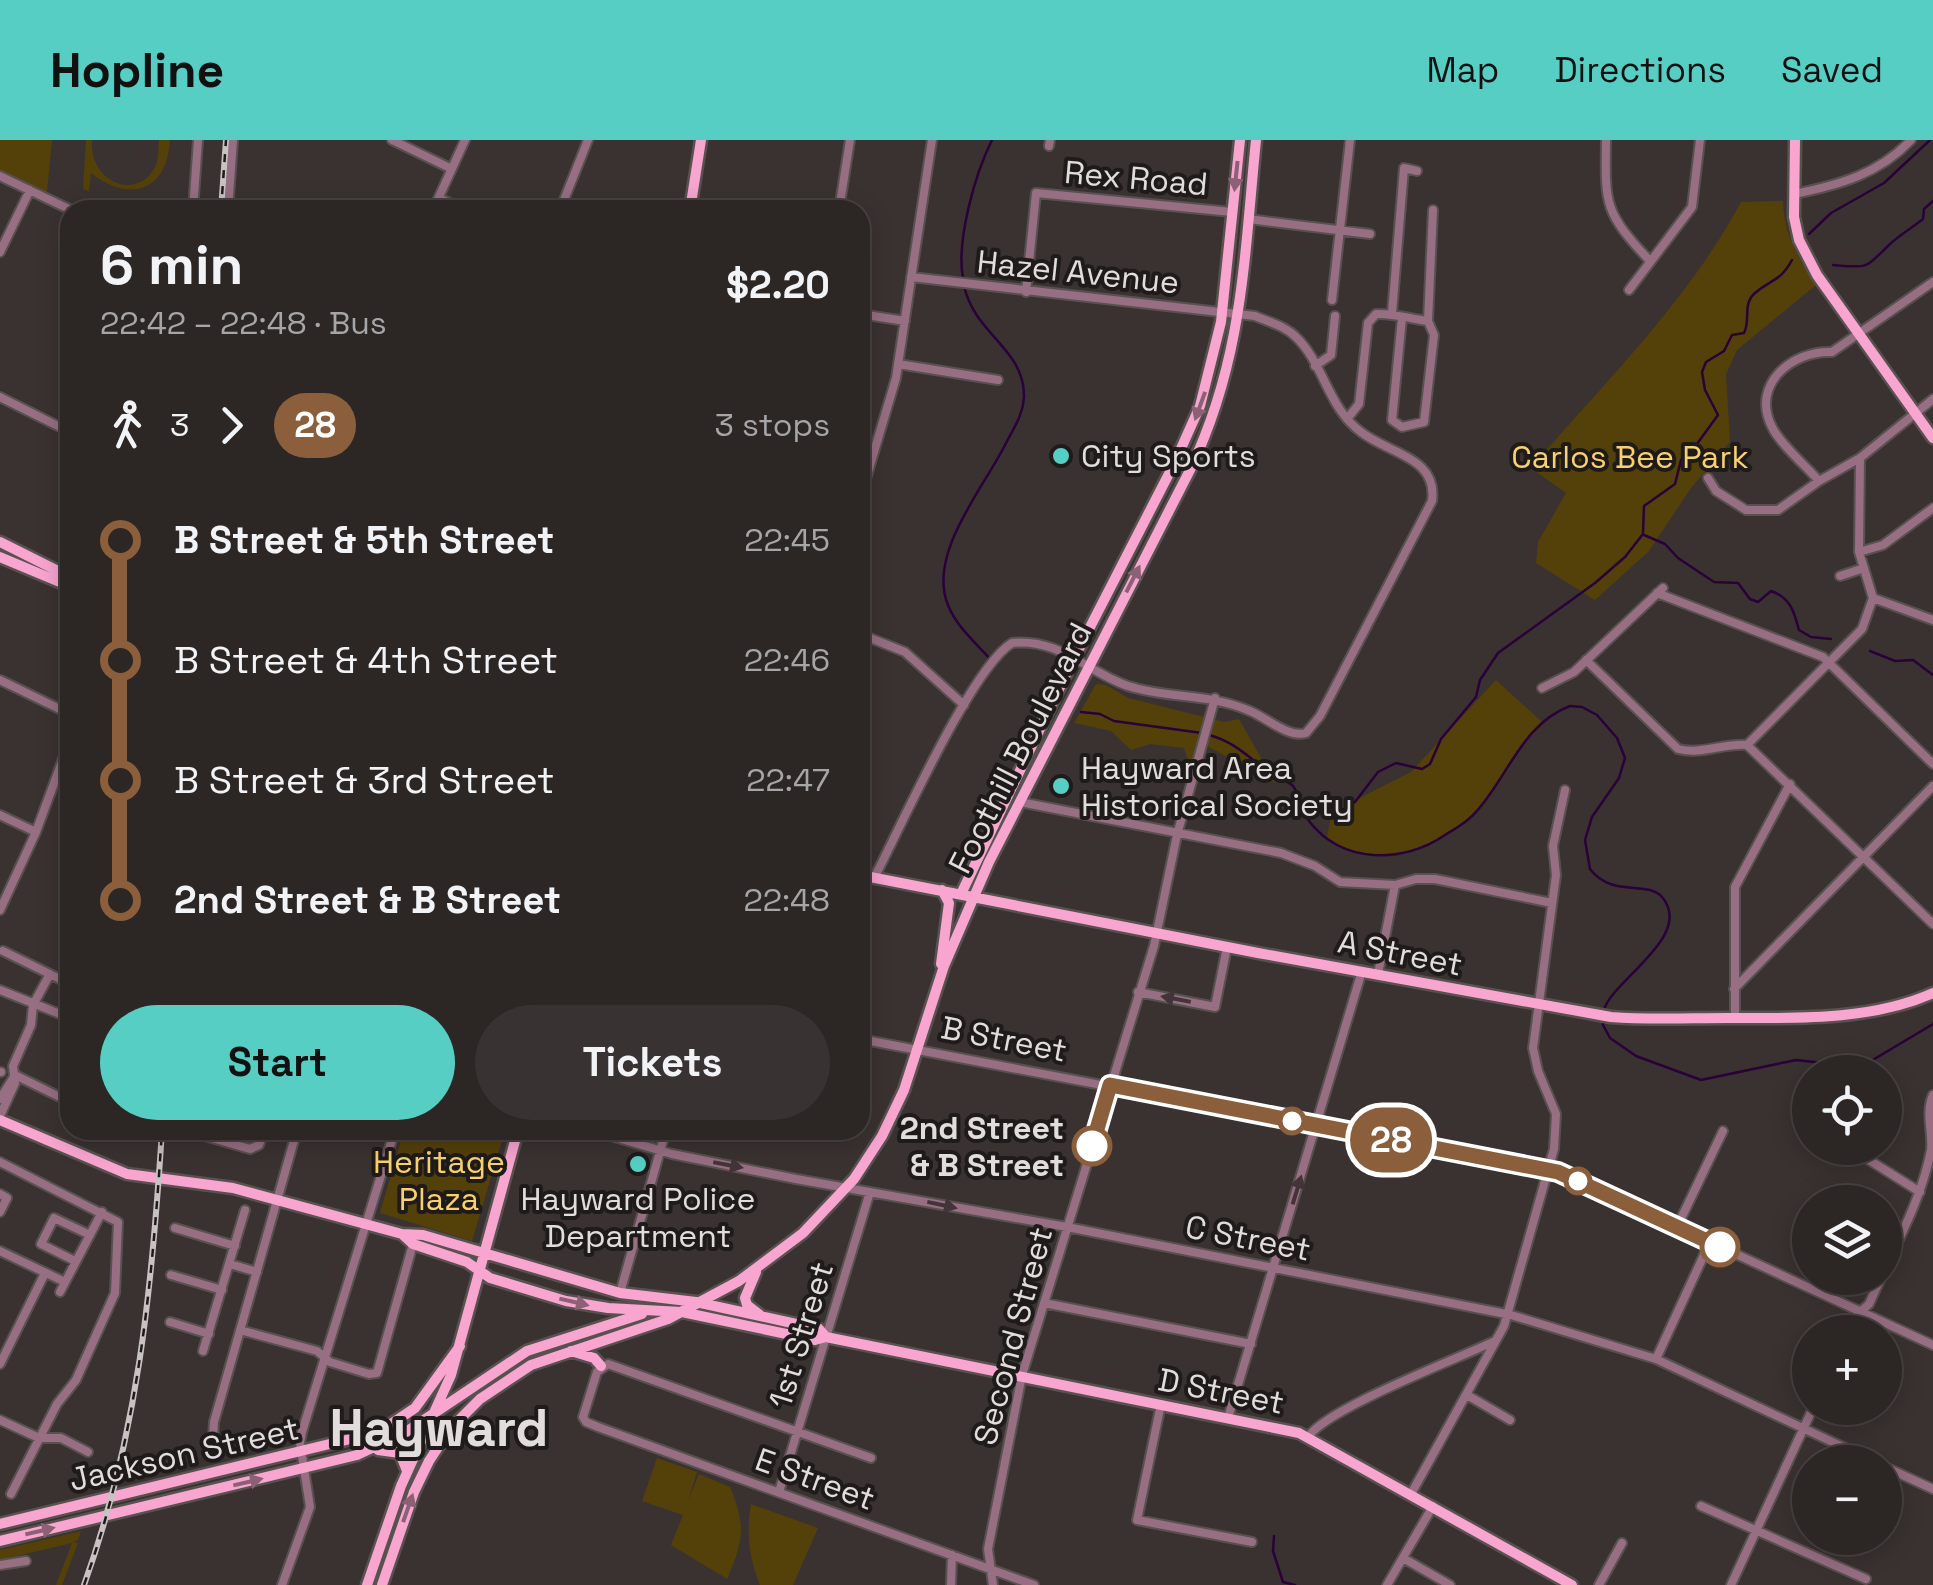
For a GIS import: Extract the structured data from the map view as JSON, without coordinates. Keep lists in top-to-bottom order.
{
  "streets": {
    "main road": [
      "Foothill Boulevard",
      "A Street",
      "D Street",
      "Jackson Street"
    ],
    "street": [
      "Rex Road",
      "Hazel Avenue",
      "B Street",
      "C Street",
      "1st Street",
      "Second Street",
      "E Street"
    ]
  },
  "crossings": [
    ["Rex Road", "Hazel Avenue"],
    ["Rex Road", "Foothill Boulevard"],
    ["Hazel Avenue", "Foothill Boulevard"],
    ["Foothill Boulevard", "A Street"],
    ["Foothill Boulevard", "B Street"],
    ["Foothill Boulevard", "C Street"],
    ["Foothill Boulevard", "D Street"],
    ["Foothill Boulevard", "Jackson Street"],
    ["A Street", "Second Street"],
    ["B Street", "Second Street"],
    ["C Street", "1st Street"],
    ["C Street", "Second Street"],
    ["1st Street", "D Street"],
    ["1st Street", "E Street"],
    ["Second Street", "D Street"],
    ["Second Street", "E Street"]
  ],
  "districts": ["Hayward"],
  "parks": ["Carlos Bee Park", "Heritage Plaza"],
  "places": [
    "City Sports",
    "Hayward Area Historical Society",
    "2nd Street & B Street",
    "Hayward Police Department"
  ],
  "lines": ["bus line 28"],
  "page": {
    "header": "Hopline",
    "nav": ["Map", "Directions", "Saved"],
    "on_map": "28",
    "heading": ["6 min", "22:42 – 22:48 · Bus", "$2.20"],
    "legs": ["3", "28", "3 stops"],
    "list": [
      {
        "name": "B Street & 5th Street",
        "value": "22:45"
      },
      {
        "name": "B Street & 4th Street",
        "value": "22:46"
      },
      {
        "name": "B Street & 3rd Street",
        "value": "22:47"
      },
      {
        "name": "2nd Street & B Street",
        "value": "22:48"
      }
    ],
    "buttons": ["Start", "Tickets"],
    "map_buttons": ["+", "−"]
  }
}
